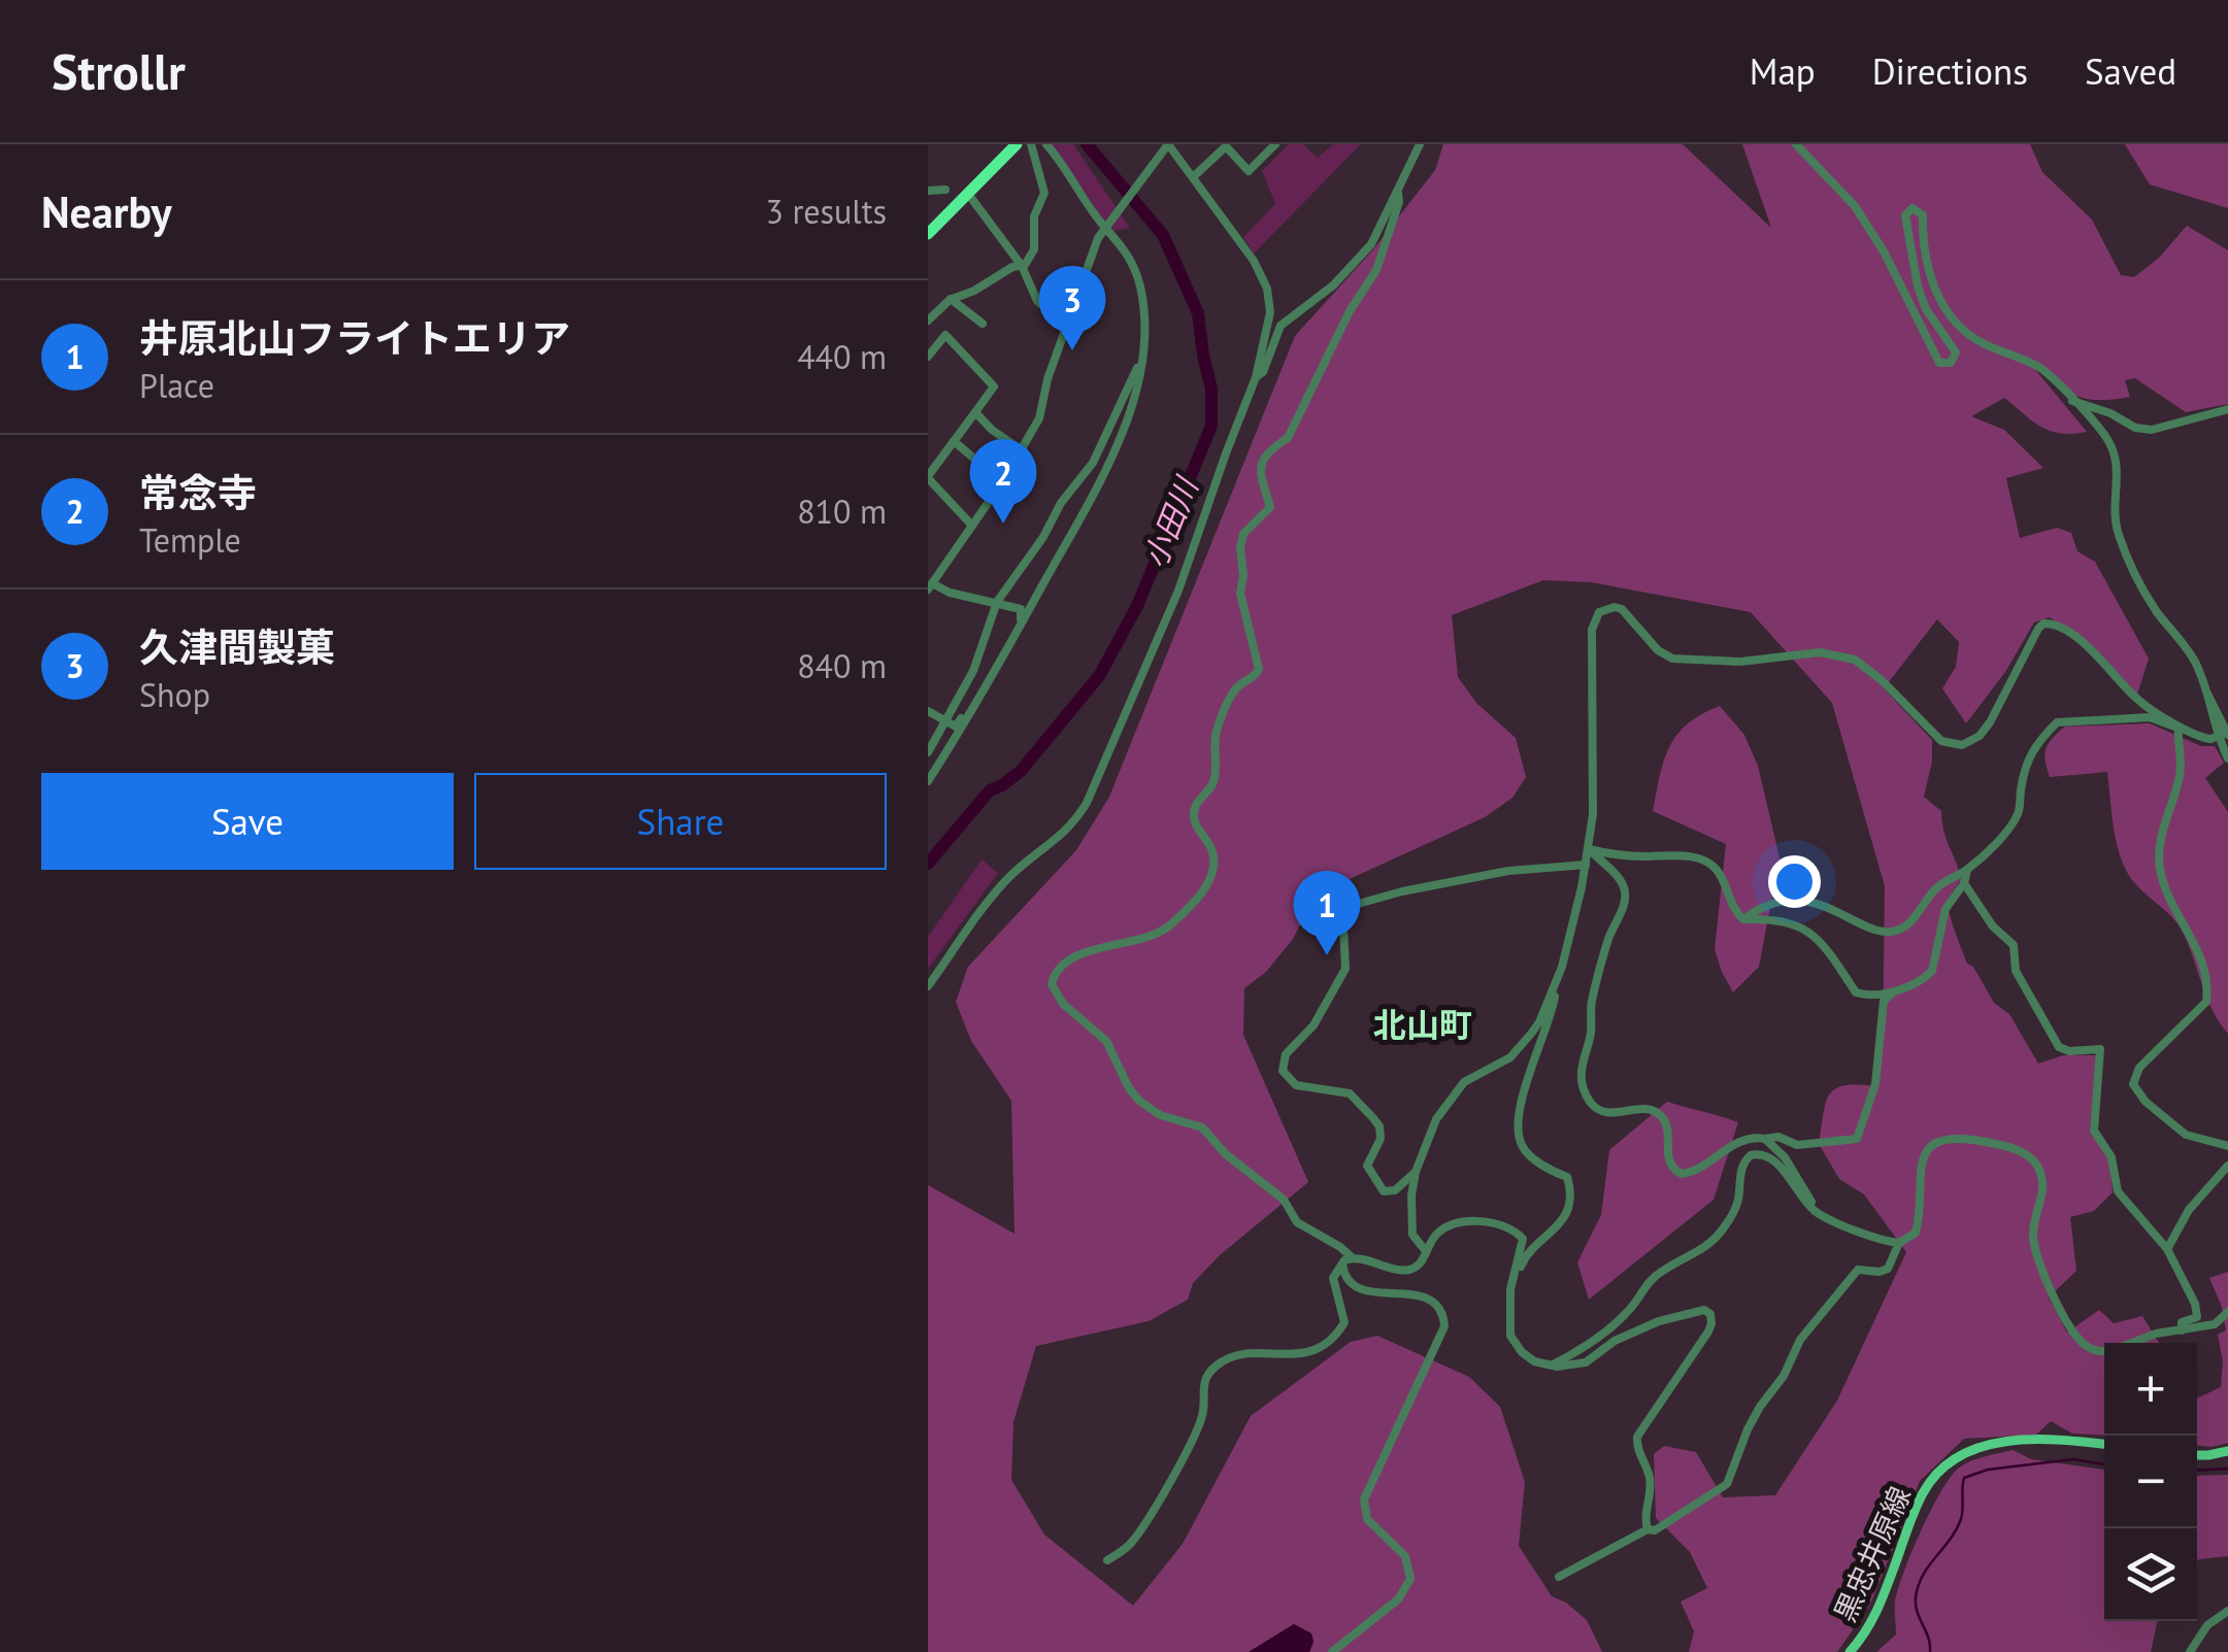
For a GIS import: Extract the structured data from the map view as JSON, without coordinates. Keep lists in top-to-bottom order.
{
  "streets": {
    "main road": ["黒忠井原線"]
  },
  "districts": ["北山町"],
  "water": ["小田川"],
  "page": {
    "header": "Strollr",
    "nav": ["Map", "Directions", "Saved"],
    "heading": ["Nearby", "3 results"],
    "pins": ["3", "2", "1"],
    "list": [
      {
        "mark": "1",
        "name": "井原北山フライトエリア",
        "note": "Place",
        "value": "440 m"
      },
      {
        "mark": "2",
        "name": "常念寺",
        "note": "Temple",
        "value": "810 m"
      },
      {
        "mark": "3",
        "name": "久津間製菓",
        "note": "Shop",
        "value": "840 m"
      }
    ],
    "buttons": ["Save", "Share"],
    "map_buttons": ["+", "−"]
  }
}
